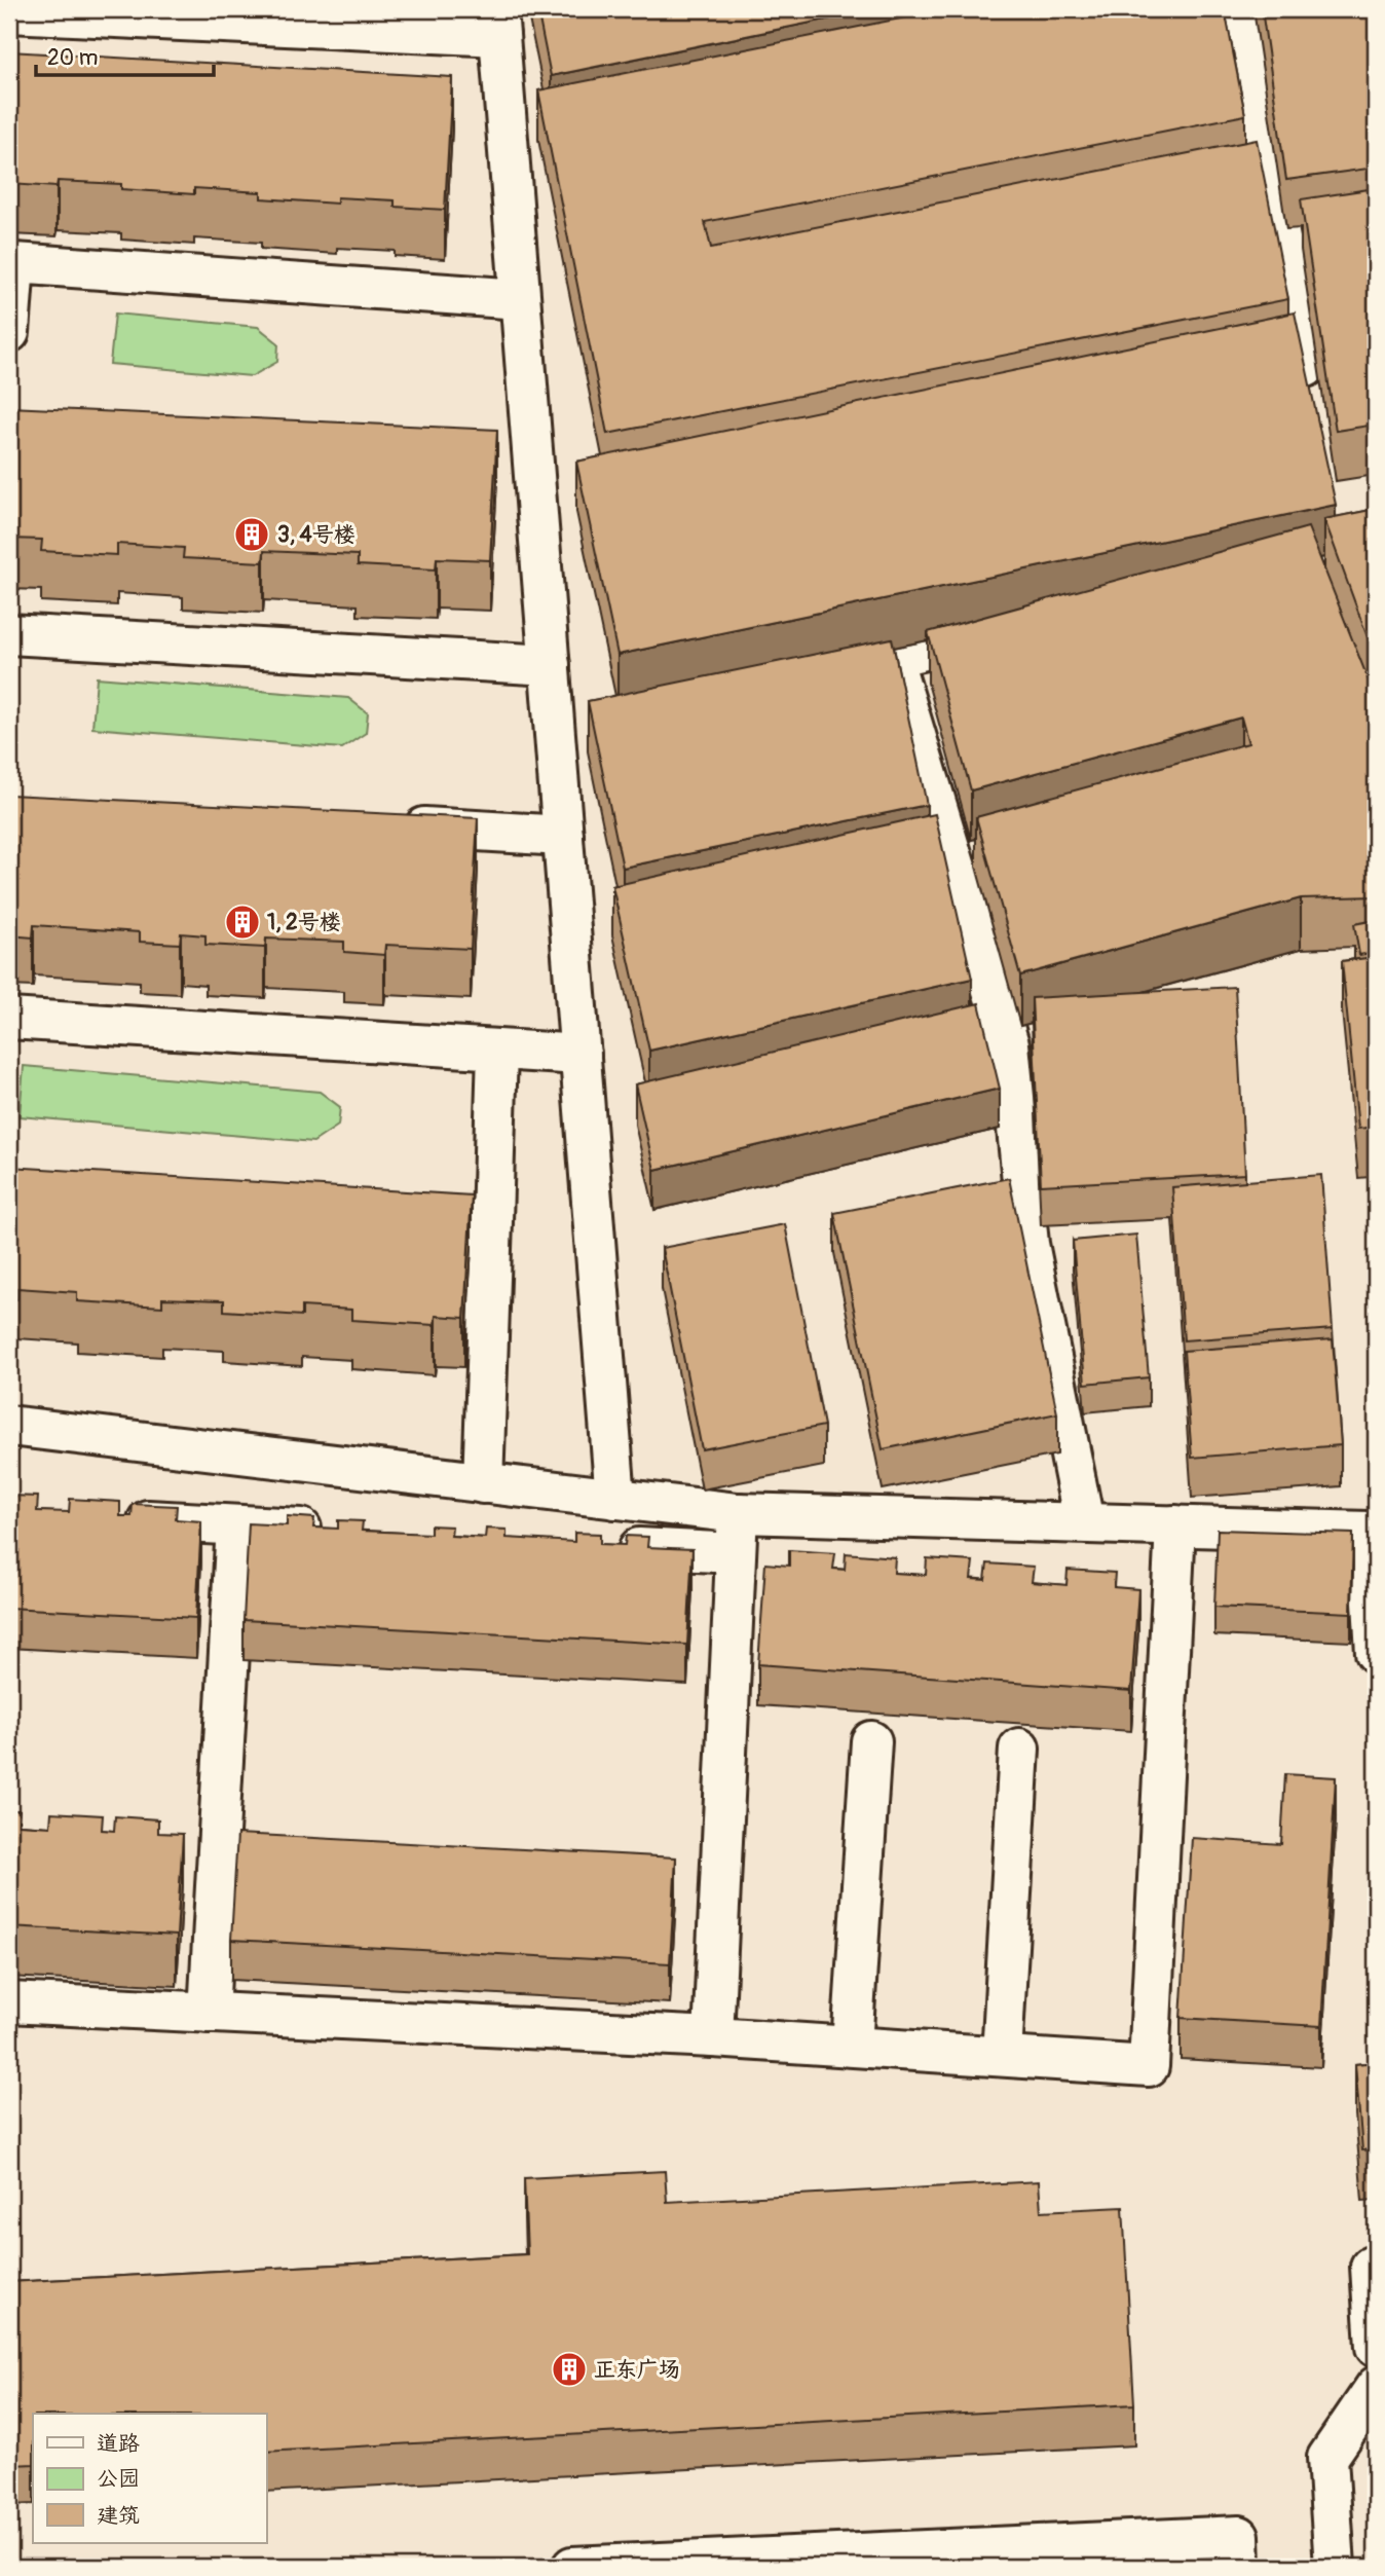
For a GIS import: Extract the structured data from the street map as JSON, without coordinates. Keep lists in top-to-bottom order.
{
  "places": {
    "building": ["3, 4号楼", "1, 2号楼", "正东广场"]
  },
  "legend": ["道路", "公园", "建筑"],
  "scale_bar": "20 m"
}
